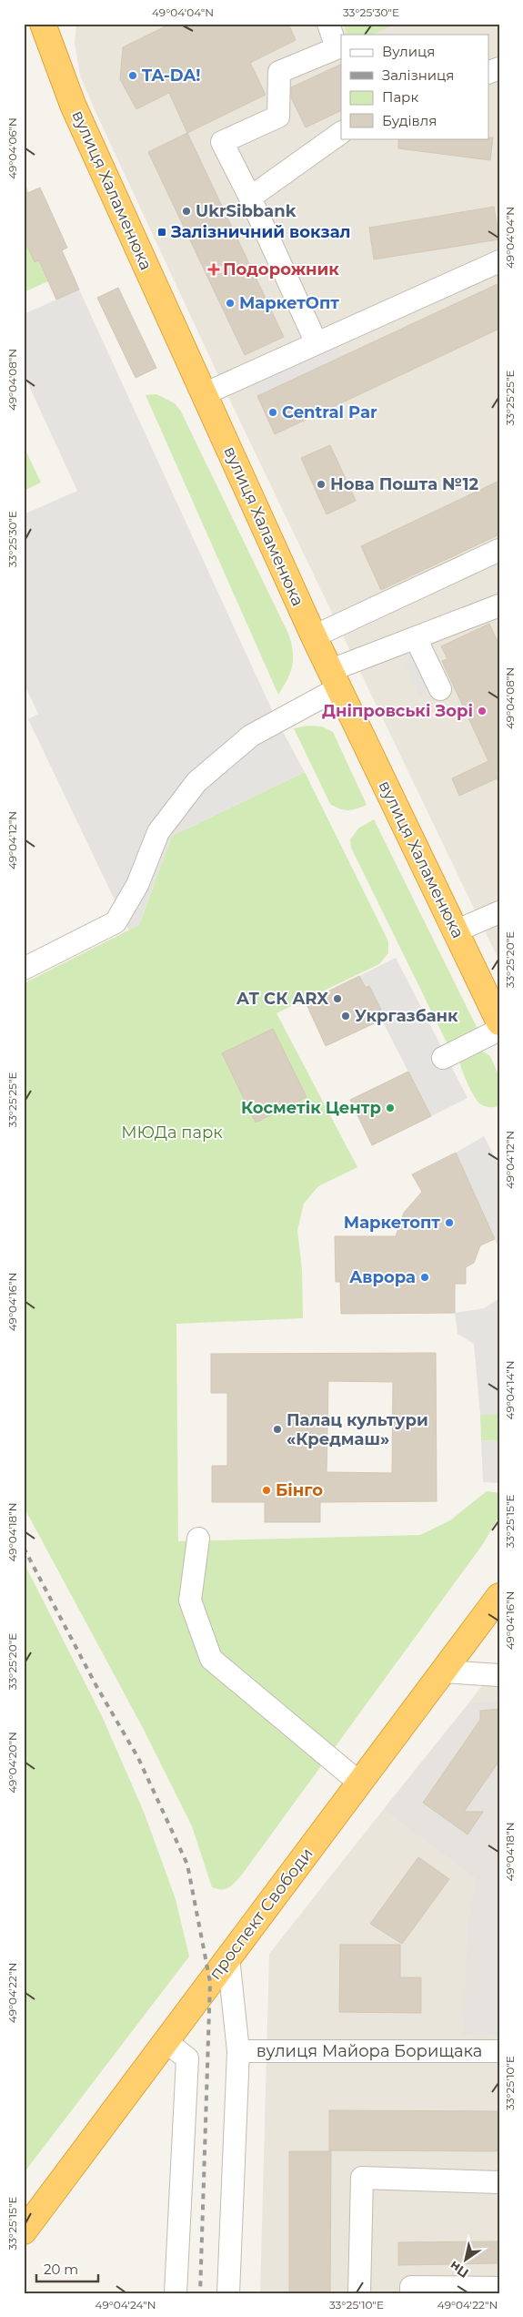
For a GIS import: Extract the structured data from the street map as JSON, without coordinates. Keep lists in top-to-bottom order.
{
  "streets": {
    "highway": ["вулиця Халаменюка", "проспект Свободи"],
    "street": ["вулиця Майора Борищака"]
  },
  "parks": ["МЮДа парк"],
  "places": {
    "other": [
      "TA-DA!",
      "UkrSibbank",
      "МаркетОпт",
      "Central Par",
      "Нова Пошта №12",
      "Дніпровські Зорі",
      "АТ СК ARX",
      "Укргазбанк",
      "Косметік Центр",
      "Маркетопт",
      "Аврора",
      "Палац культури «Кредмаш»",
      "Бінго"
    ],
    "transit": ["Залізничний вокзал"],
    "health": ["Подорожник"]
  },
  "legend": [
    "Вулиця",
    "Залізниця",
    "Парк",
    "Будівля"
  ],
  "scale_bar": "20 m",
  "north": "bottom left",
  "coordinates": [
    "49°04'04\"N",
    "33°25'30\"E",
    "49°04'06\"N",
    "49°04'08\"N",
    "33°25'25\"E",
    "49°04'12\"N",
    "33°25'20\"E",
    "49°04'16\"N",
    "49°04'14\"N",
    "33°25'15\"E",
    "49°04'18\"N",
    "49°04'20\"N",
    "49°04'22\"N",
    "33°25'10\"E",
    "49°04'24\"N"
  ]
}
